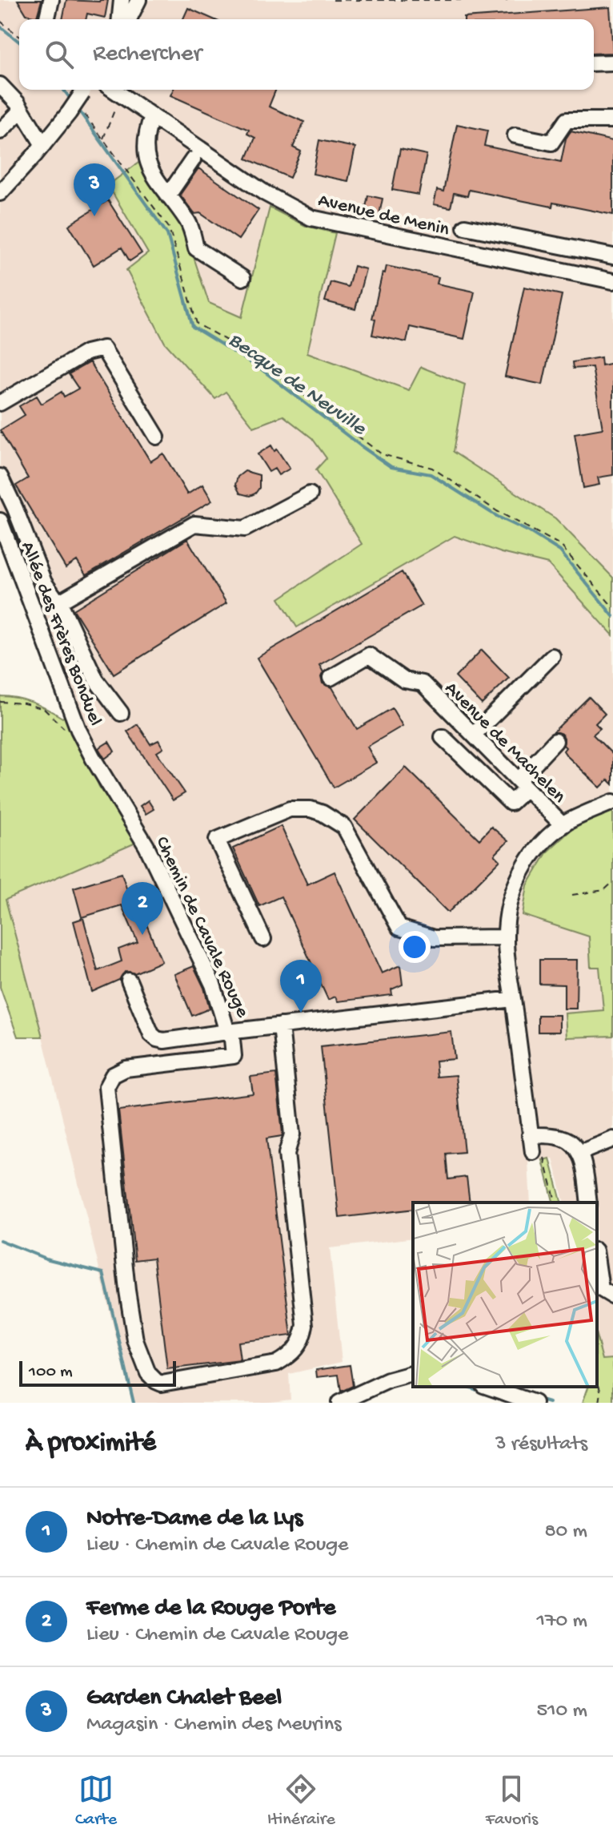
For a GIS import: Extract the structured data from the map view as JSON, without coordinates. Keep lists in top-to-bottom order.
{
  "streets": {
    "street": [
      "Avenue de Menin",
      "Allée des Frères Bonduel",
      "Avenue de Machelen",
      "Chemin de Cavale Rouge"
    ]
  },
  "crossings": [
    ["Allée des Frères Bonduel", "Chemin de Cavale Rouge"]
  ],
  "water": ["Becque de Neuville"],
  "scale_bar": "100 m",
  "page": {
    "search": "Rechercher",
    "pins": ["3", "2", "1"],
    "scale": "100 m",
    "heading": ["À proximité", "3 résultats"],
    "list": [
      {
        "mark": "1",
        "name": "Notre-Dame de la Lys",
        "note": "Lieu · Chemin de Cavale Rouge",
        "value": "80 m"
      },
      {
        "mark": "2",
        "name": "Ferme de la Rouge Porte",
        "note": "Lieu · Chemin de Cavale Rouge",
        "value": "170 m"
      },
      {
        "mark": "3",
        "name": "Garden Chalet Beel",
        "note": "Magasin · Chemin des Meurins",
        "value": "510 m"
      }
    ],
    "nav": ["Carte", "Itinéraire", "Favoris"]
  }
}
